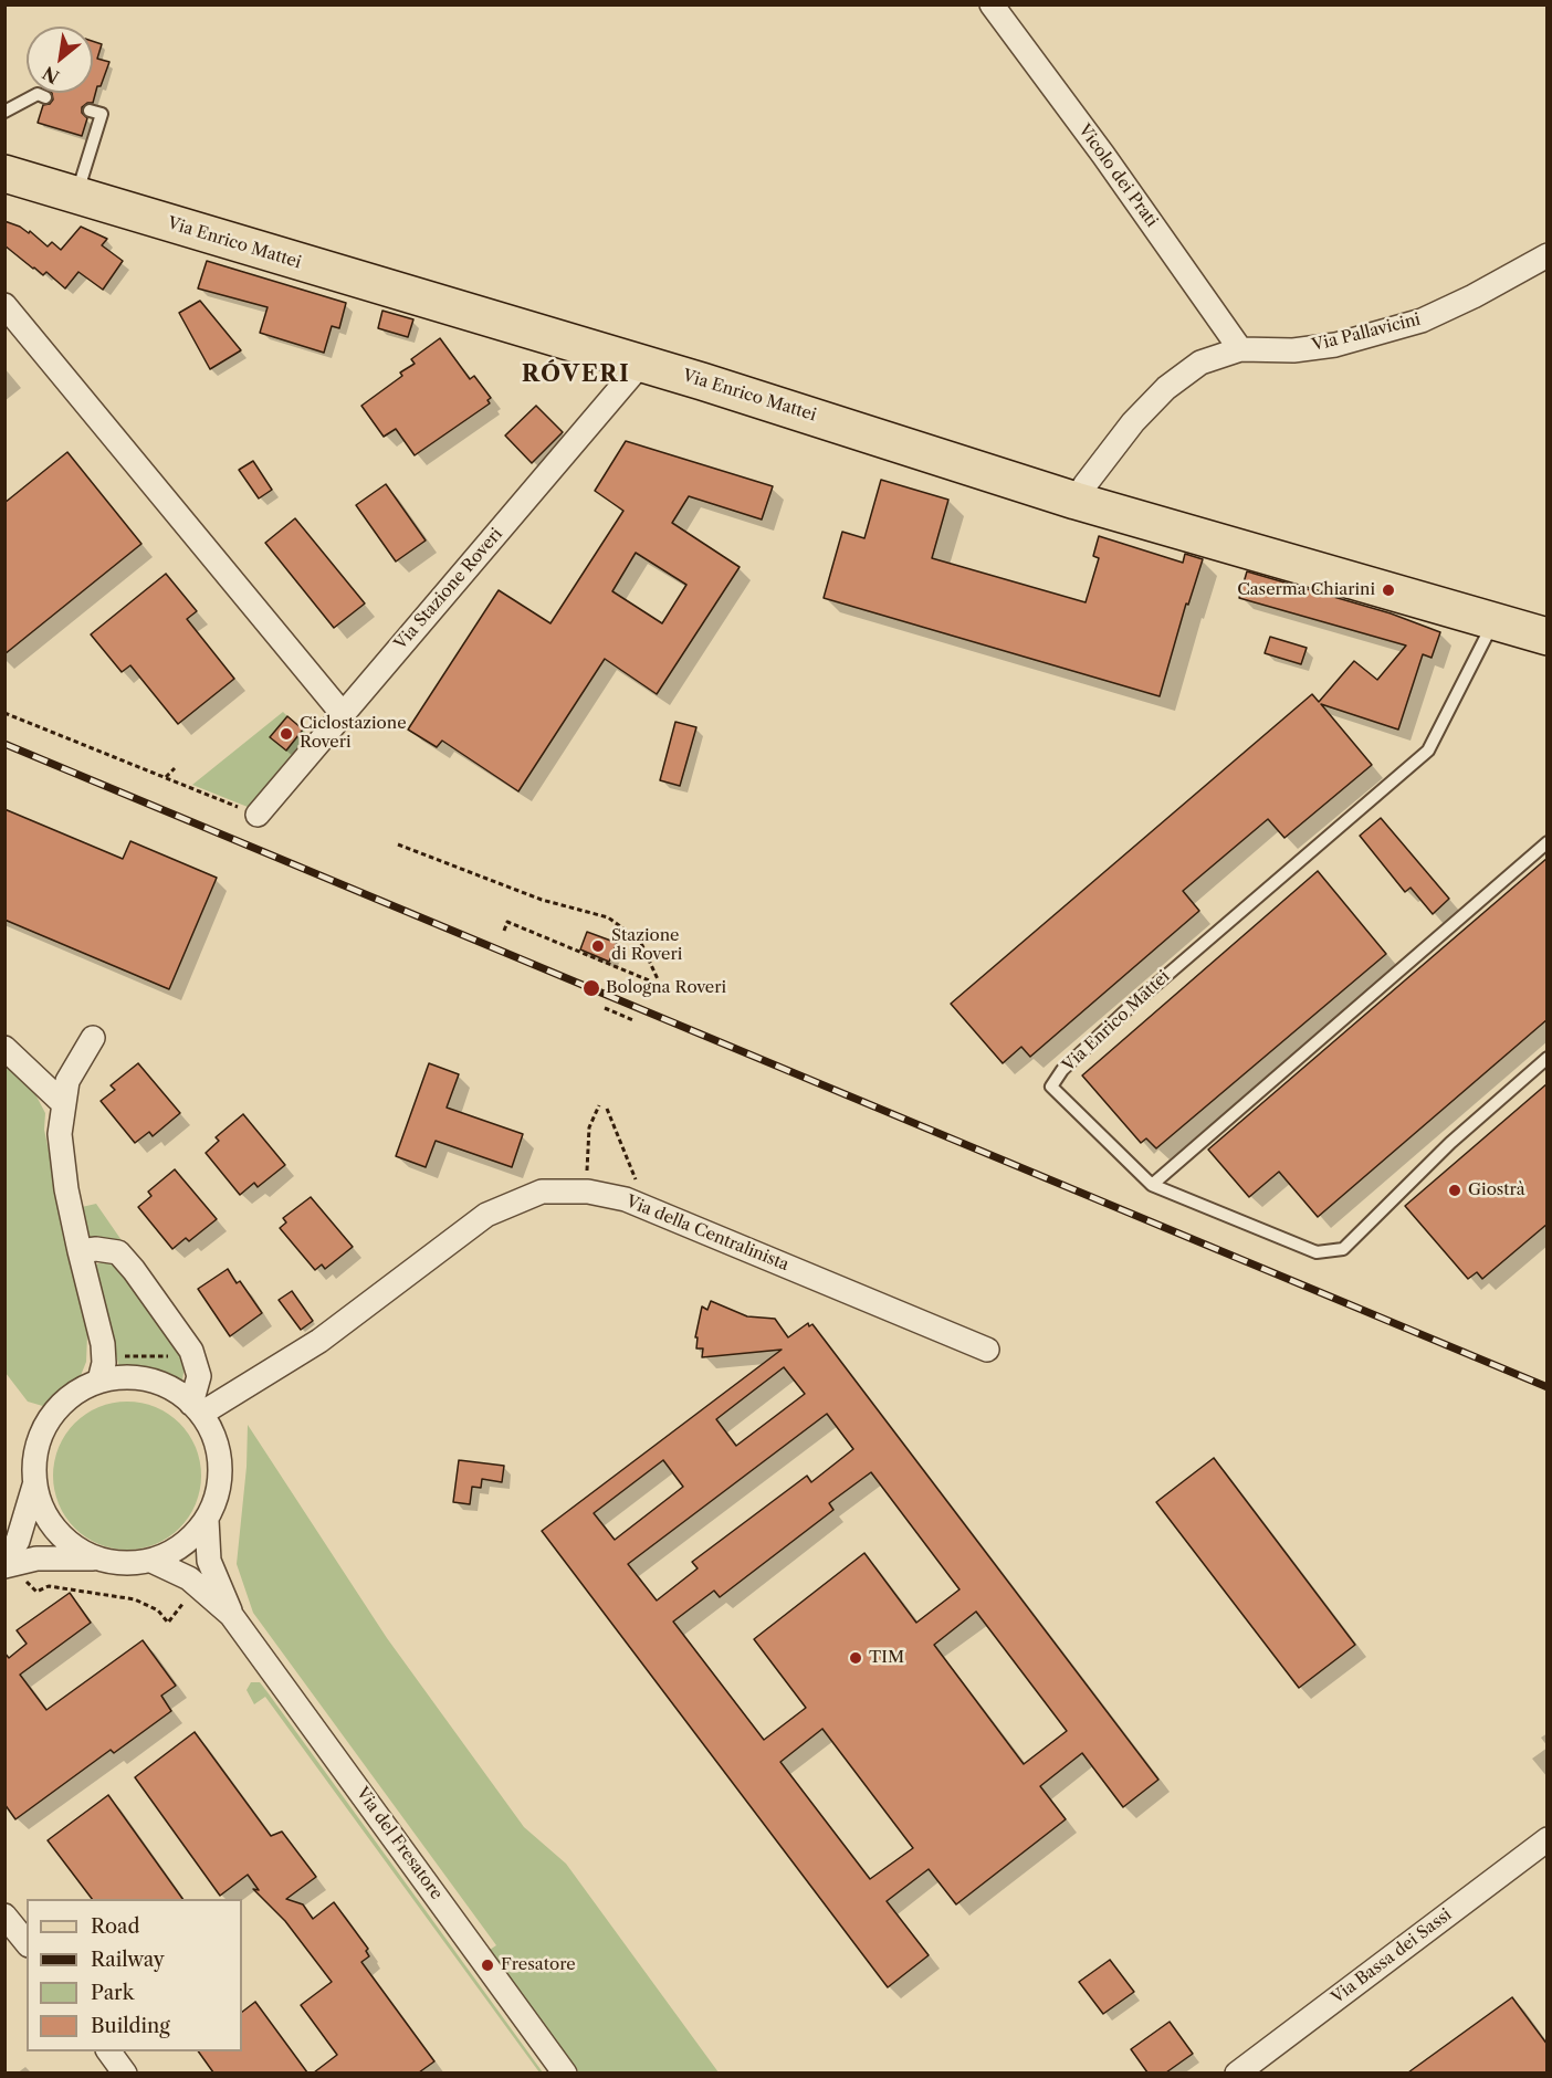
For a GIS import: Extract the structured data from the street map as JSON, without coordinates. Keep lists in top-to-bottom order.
{
  "streets": {
    "main road": ["Via Enrico Mattei"],
    "street": [
      "Vicolo dei Prati",
      "Via Pallavicini",
      "Via Stazione Roveri",
      "Via della Centralinista",
      "Via del Fresatore",
      "Via Bassa dei Sassi"
    ]
  },
  "crossings": [
    ["Vicolo dei Prati", "Via Pallavicini"],
    ["Via Enrico Mattei", "Via Pallavicini"],
    ["Via Enrico Mattei", "Via Stazione Roveri"],
    ["Via della Centralinista", "Via del Fresatore"]
  ],
  "districts": ["RÓVERI"],
  "places": [
    "Caserma Chiarini",
    "Ciclostazione Roveri",
    "Stazione di Roveri",
    "Bologna Roveri",
    "Giostrà",
    "TIM",
    "Fresatore"
  ],
  "legend": [
    "Road",
    "Railway",
    "Park",
    "Building"
  ],
  "north": "bottom left"
}
